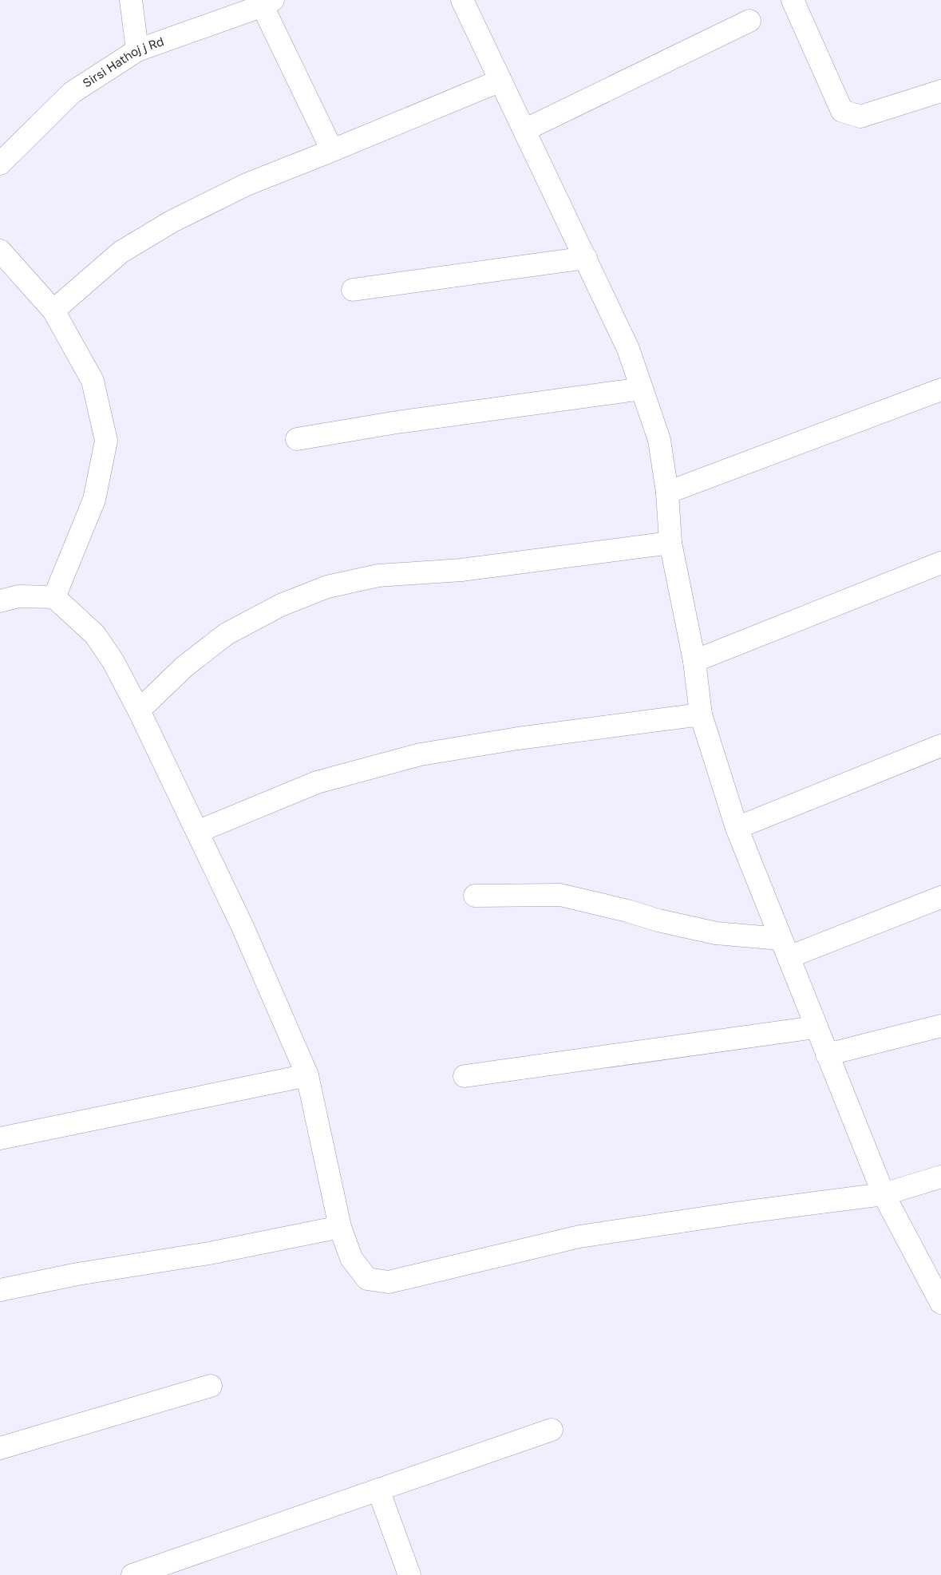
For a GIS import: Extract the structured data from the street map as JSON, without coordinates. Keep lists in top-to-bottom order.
{
  "streets": {
    "street": ["Sirsi Hathoj j Rd"]
  }
}
